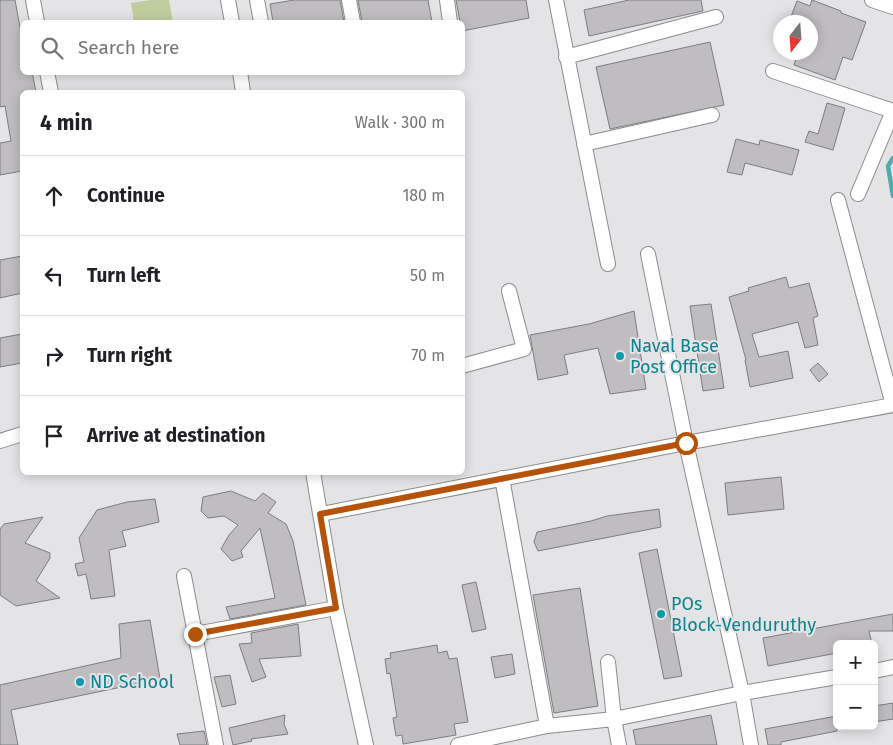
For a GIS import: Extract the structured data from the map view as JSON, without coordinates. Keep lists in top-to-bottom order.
{
  "places": ["Naval Base Post Office", "POs Block-Venduruthy", "ND School"],
  "north": "bottom",
  "page": {
    "search": "Search here",
    "heading": ["4 min", "Walk · 300 m"],
    "list": [
      ["Continue", "180 m"],
      ["Turn left", "50 m"],
      ["Turn right", "70 m"],
      "Arrive at destination"
    ],
    "map_buttons": ["+", "−"]
  }
}
